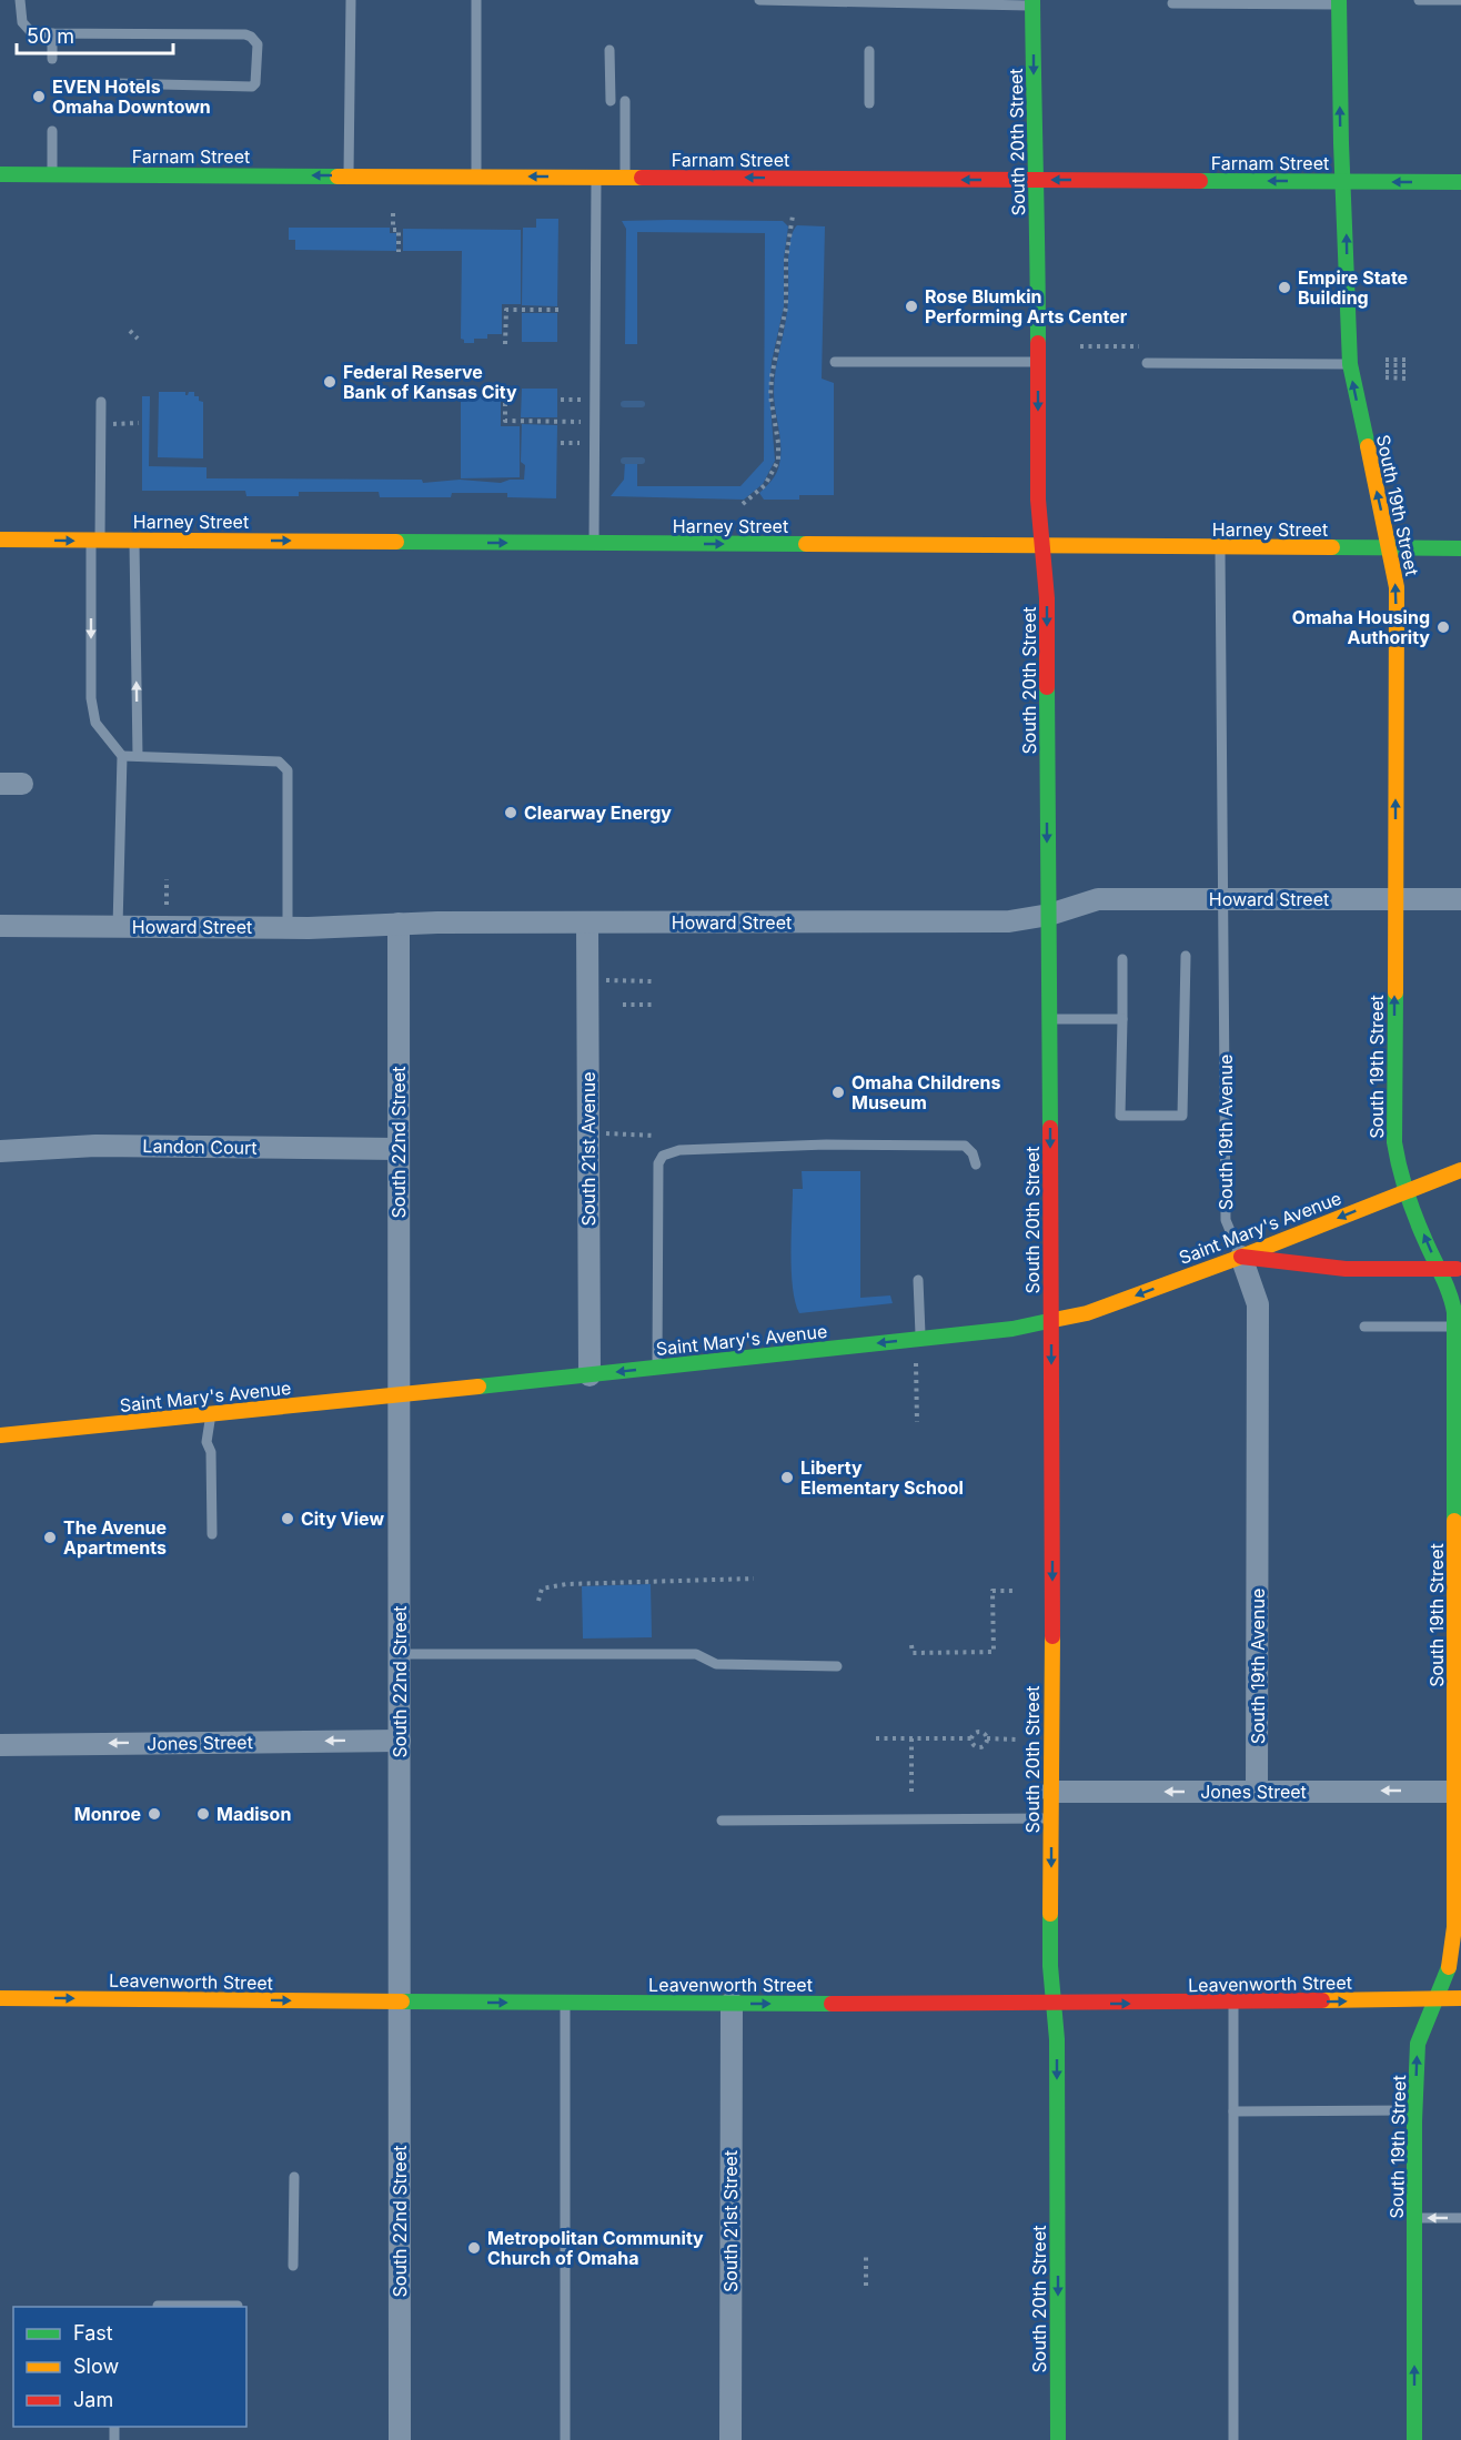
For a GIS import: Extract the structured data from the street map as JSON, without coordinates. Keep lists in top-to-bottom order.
{
  "streets": {
    "main road": [
      "South 20th Street",
      "Farnam Street",
      "South 19th Street",
      "Harney Street",
      "Saint Mary's Avenue",
      "Leavenworth Street"
    ],
    "street": [
      "Howard Street",
      "South 19th Avenue",
      "South 22nd Street",
      "Landon Court",
      "South 21st Avenue",
      "Jones Street",
      "South 21st Street"
    ]
  },
  "crossings": [
    ["South 20th Street", "Farnam Street"],
    ["South 20th Street", "Harney Street"],
    ["South 20th Street", "Howard Street"],
    ["South 20th Street", "Saint Mary's Avenue"],
    ["South 20th Street", "Jones Street"],
    ["South 20th Street", "Leavenworth Street"],
    ["Farnam Street", "South 19th Street"],
    ["South 19th Street", "Harney Street"],
    ["South 19th Street", "Howard Street"],
    ["South 19th Street", "Saint Mary's Avenue"],
    ["South 19th Street", "Jones Street"],
    ["South 19th Street", "Leavenworth Street"],
    ["Harney Street", "South 19th Avenue"],
    ["Howard Street", "South 19th Avenue"],
    ["Howard Street", "South 22nd Street"],
    ["Howard Street", "South 21st Avenue"],
    ["South 19th Avenue", "Saint Mary's Avenue"],
    ["South 19th Avenue", "Jones Street"],
    ["South 22nd Street", "Landon Court"],
    ["South 22nd Street", "Saint Mary's Avenue"],
    ["South 22nd Street", "Jones Street"],
    ["South 22nd Street", "Leavenworth Street"],
    ["South 21st Avenue", "Saint Mary's Avenue"],
    ["Leavenworth Street", "South 21st Street"]
  ],
  "one_way": [
    "South 20th Street",
    "Farnam Street",
    "South 19th Street",
    "Harney Street",
    "Saint Mary's Avenue",
    "Jones Street",
    "Leavenworth Street"
  ],
  "places": [
    "EVEN Hotels Omaha Downtown",
    "Empire State Building",
    "Rose Blumkin Performing Arts Center",
    "Federal Reserve Bank of Kansas City",
    "Omaha Housing Authority",
    "Clearway Energy",
    "Omaha Childrens Museum",
    "Liberty Elementary School",
    "City View",
    "The Avenue Apartments",
    "Monroe",
    "Madison",
    "Metropolitan Community Church of Omaha"
  ],
  "legend": ["Fast", "Slow", "Jam"],
  "scale_bar": "50 m"
}
